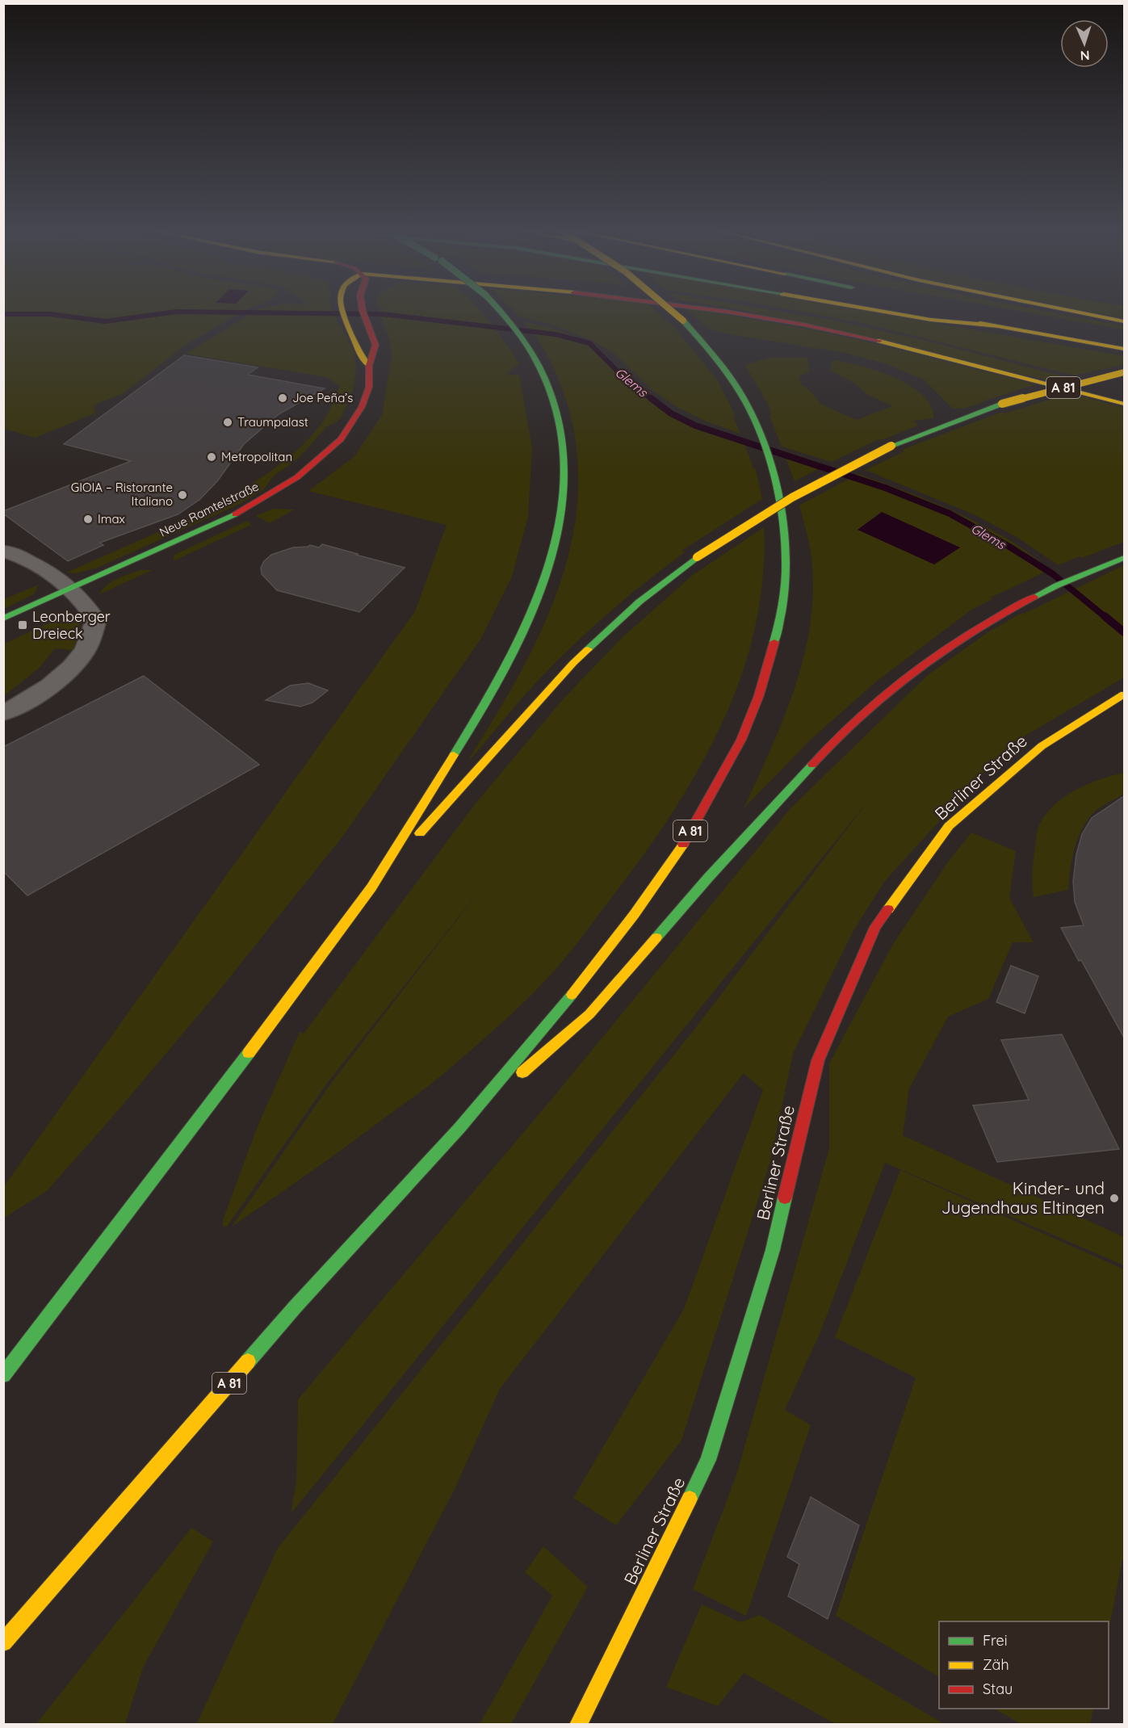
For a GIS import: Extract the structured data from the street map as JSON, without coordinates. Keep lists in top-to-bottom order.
{
  "streets": {
    "main road": ["A 81", "Neue Ramtelstraße", "Berliner Straße"]
  },
  "water": ["Glems"],
  "places": {
    "other": [
      "Joe Peña’s",
      "Traumpalast",
      "Metropolitan",
      "GIOIA – Ristorante Italiano",
      "Imax",
      "Kinder- und Jugendhaus Eltingen"
    ],
    "transit": ["Leonberger Dreieck"]
  },
  "legend": ["Frei", "Zäh", "Stau"],
  "north": "bottom"
}
